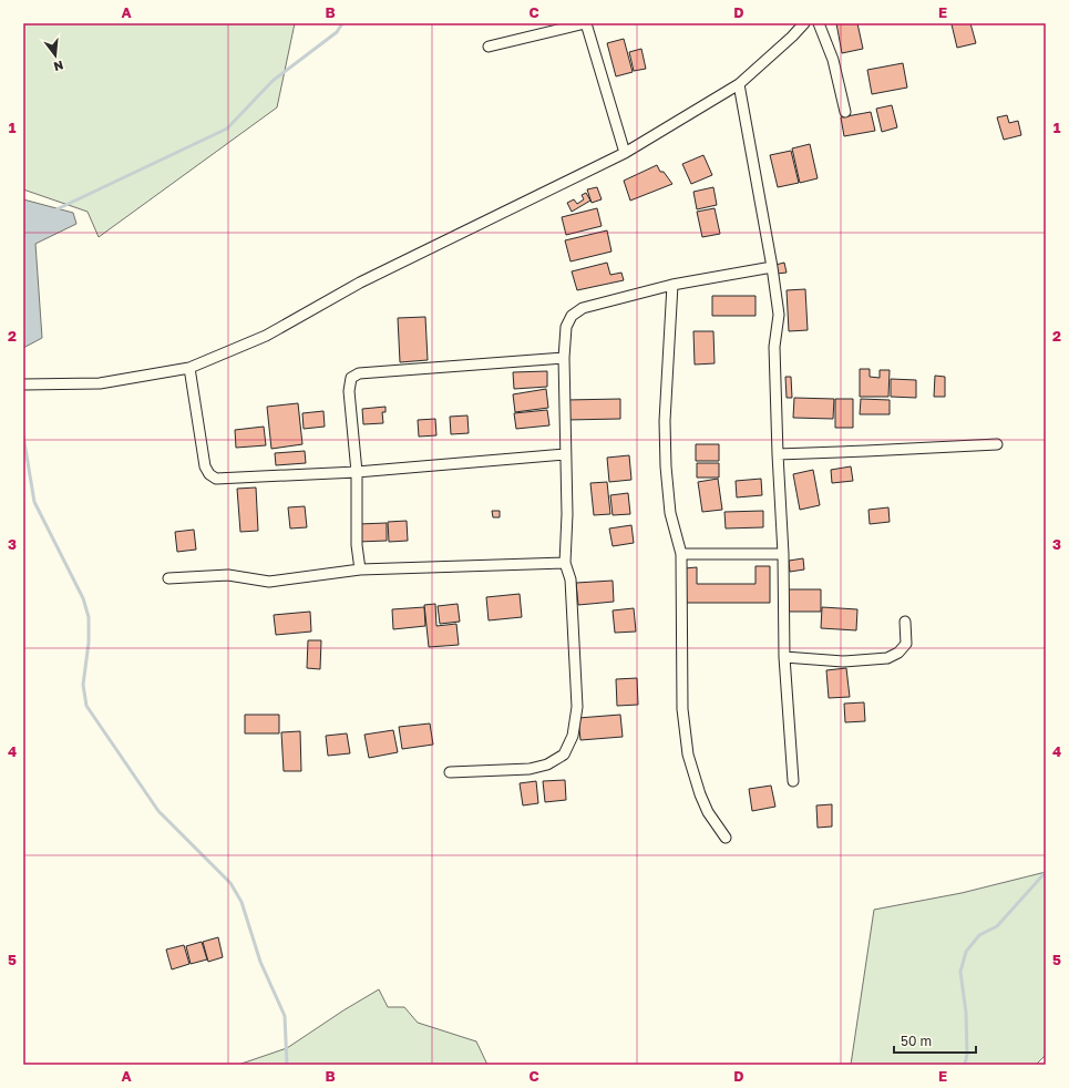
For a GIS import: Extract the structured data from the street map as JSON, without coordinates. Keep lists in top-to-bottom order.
{
  "scale_bar": "50 m",
  "north": "bottom",
  "grid": {
    "columns": [
      "A",
      "B",
      "C",
      "D",
      "E"
    ],
    "rows": [
      "1",
      "2",
      "3",
      "4",
      "5"
    ]
  }
}
